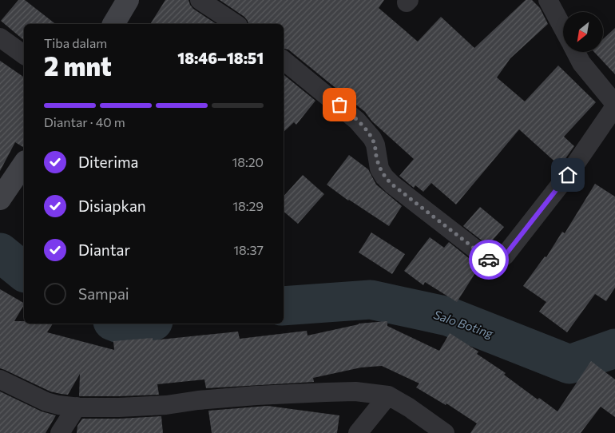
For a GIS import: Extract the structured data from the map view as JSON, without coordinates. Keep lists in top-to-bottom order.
{
  "water": ["Salo Boting"],
  "north": "bottom left",
  "page": {
    "heading": ["2 mnt", "Tiba dalam", "18:46–18:51"],
    "bar": "Diantar · 40 m",
    "list": [
      ["Diterima", "18:20"],
      ["Disiapkan", "18:29"],
      ["Diantar", "18:37"],
      "Sampai"
    ]
  }
}
